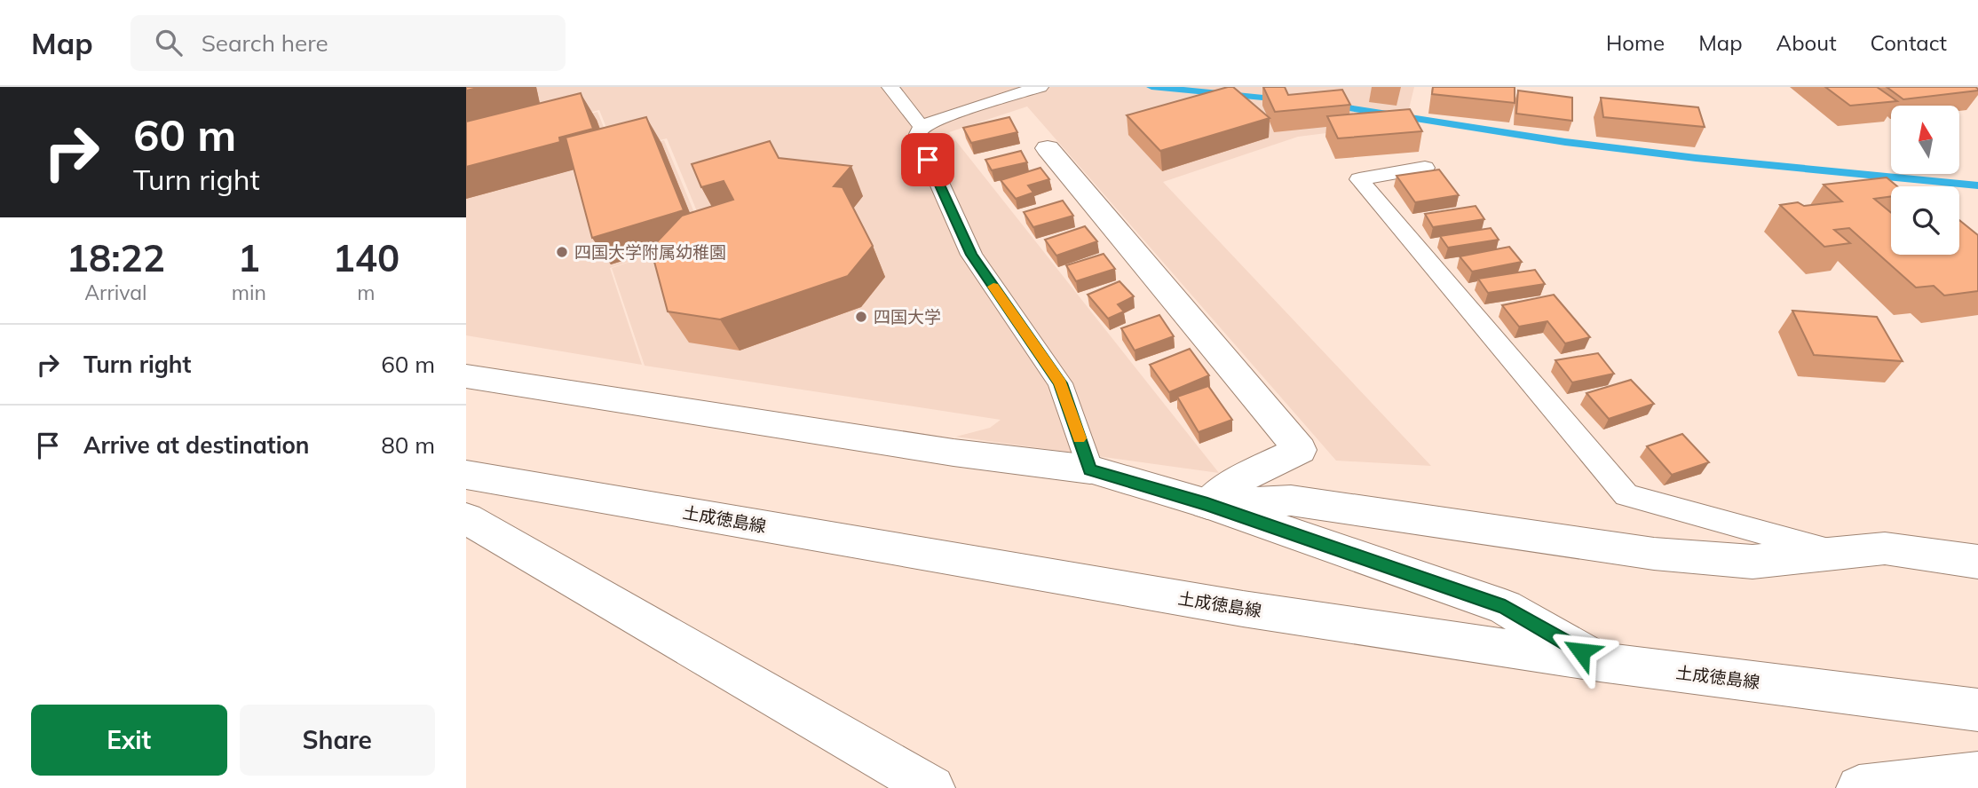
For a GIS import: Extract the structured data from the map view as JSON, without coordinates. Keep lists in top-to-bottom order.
{
  "streets": {
    "street": ["土成徳島線"]
  },
  "places": ["四国大学附属幼稚園", "四国大学"],
  "north": "top",
  "page": {
    "header": "Map",
    "search": "Search here",
    "nav": [
      "Home",
      "Map",
      "About",
      "Contact"
    ],
    "turn": ["60 m", "Turn right"],
    "eta": [
      "18:22",
      "Arrival",
      "1",
      "min",
      "140",
      "m"
    ],
    "list": [
      {
        "name": "Turn right",
        "value": "60 m"
      },
      {
        "name": "Arrive at destination",
        "value": "80 m"
      }
    ],
    "buttons": ["Exit", "Share"]
  }
}
